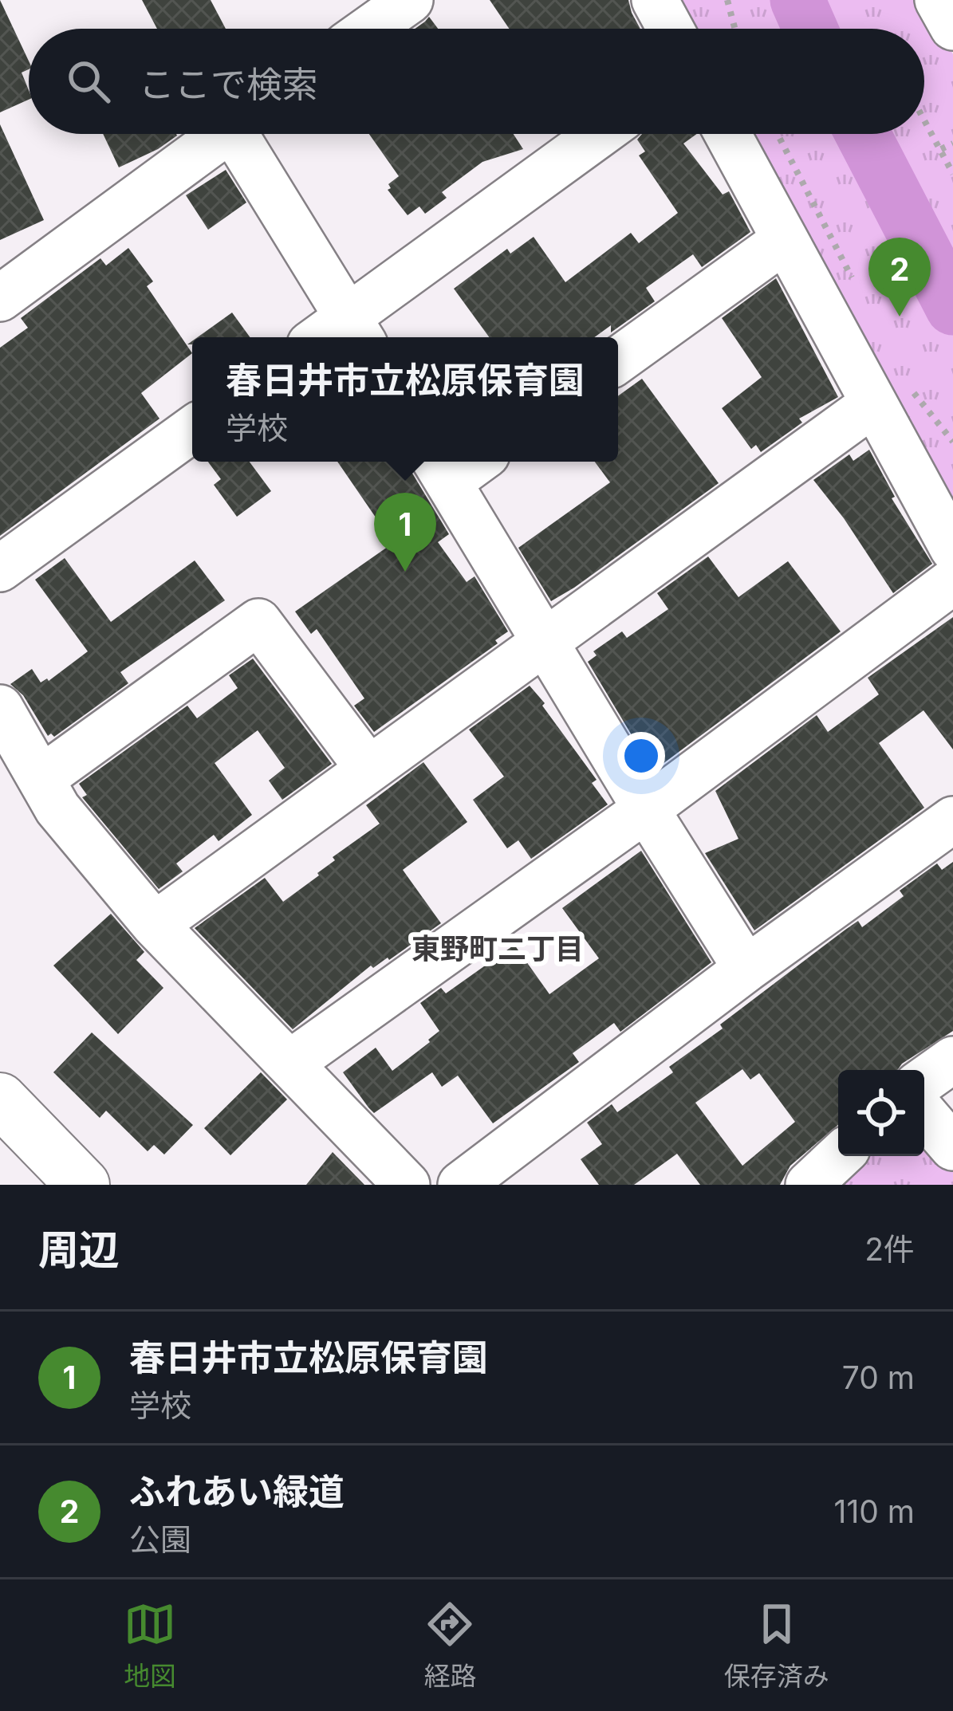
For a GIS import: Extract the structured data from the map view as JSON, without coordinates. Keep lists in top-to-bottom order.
{
  "districts": ["東野町二丁目"],
  "page": {
    "search": "ここで検索",
    "pins": ["2", "1"],
    "popup": ["春日井市立松原保育園", "学校"],
    "heading": ["周辺", "2件"],
    "list": [
      {
        "mark": "1",
        "name": "春日井市立松原保育園",
        "note": "学校",
        "value": "70 m"
      },
      {
        "mark": "2",
        "name": "ふれあい緑道",
        "note": "公園",
        "value": "110 m"
      }
    ],
    "nav": ["地図", "経路", "保存済み"]
  }
}
